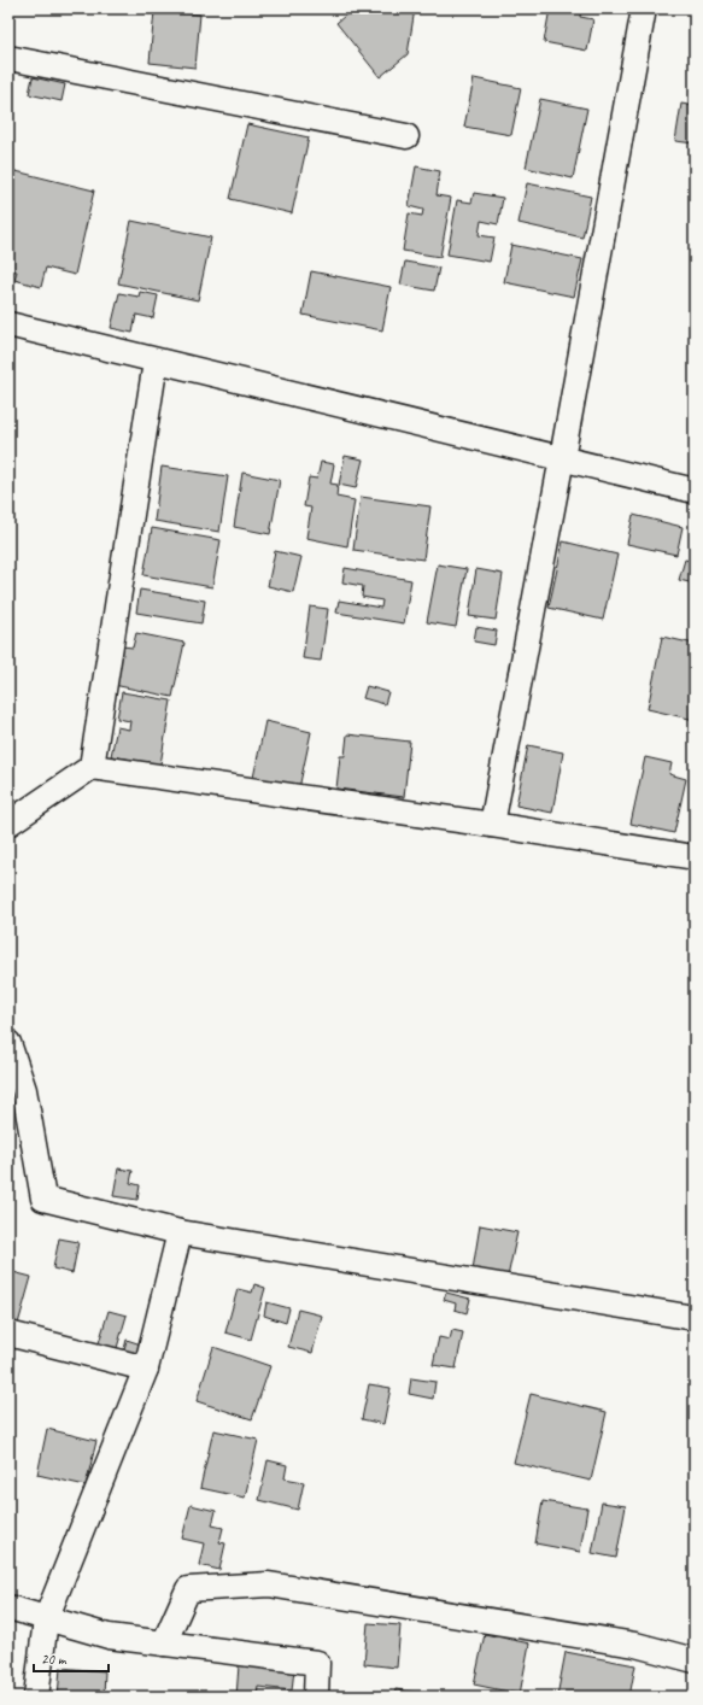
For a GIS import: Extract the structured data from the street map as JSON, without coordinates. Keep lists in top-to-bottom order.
{
  "scale_bar": "20 m"
}
